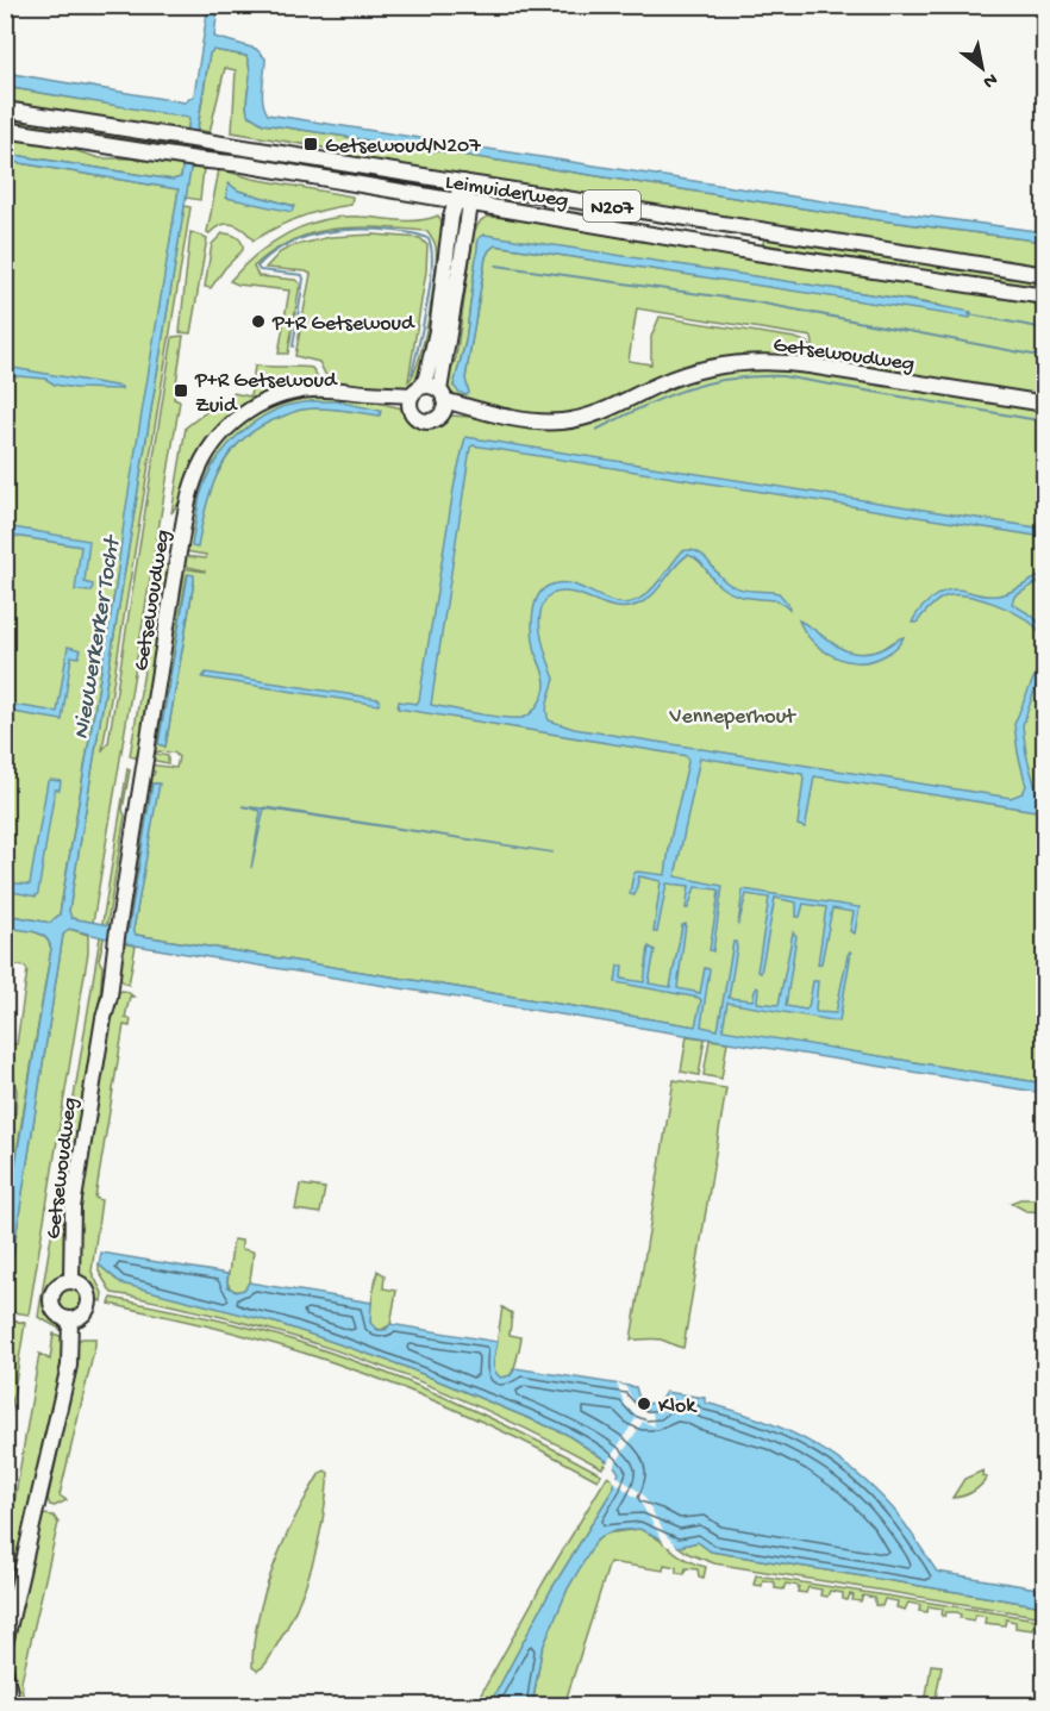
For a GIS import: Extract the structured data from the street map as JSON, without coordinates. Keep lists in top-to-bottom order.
{
  "streets": {
    "main road": ["Leimuiderweg", "N207", "Getsewoudweg"]
  },
  "water": ["Nieuwerkerker Tocht"],
  "parks": ["Venneperhout"],
  "places": {
    "transit": ["Getsewoud/N207", "P+R Getsewoud Zuid"],
    "other": ["P+R Getsewoud", "Klok"]
  },
  "north": "bottom right"
}
